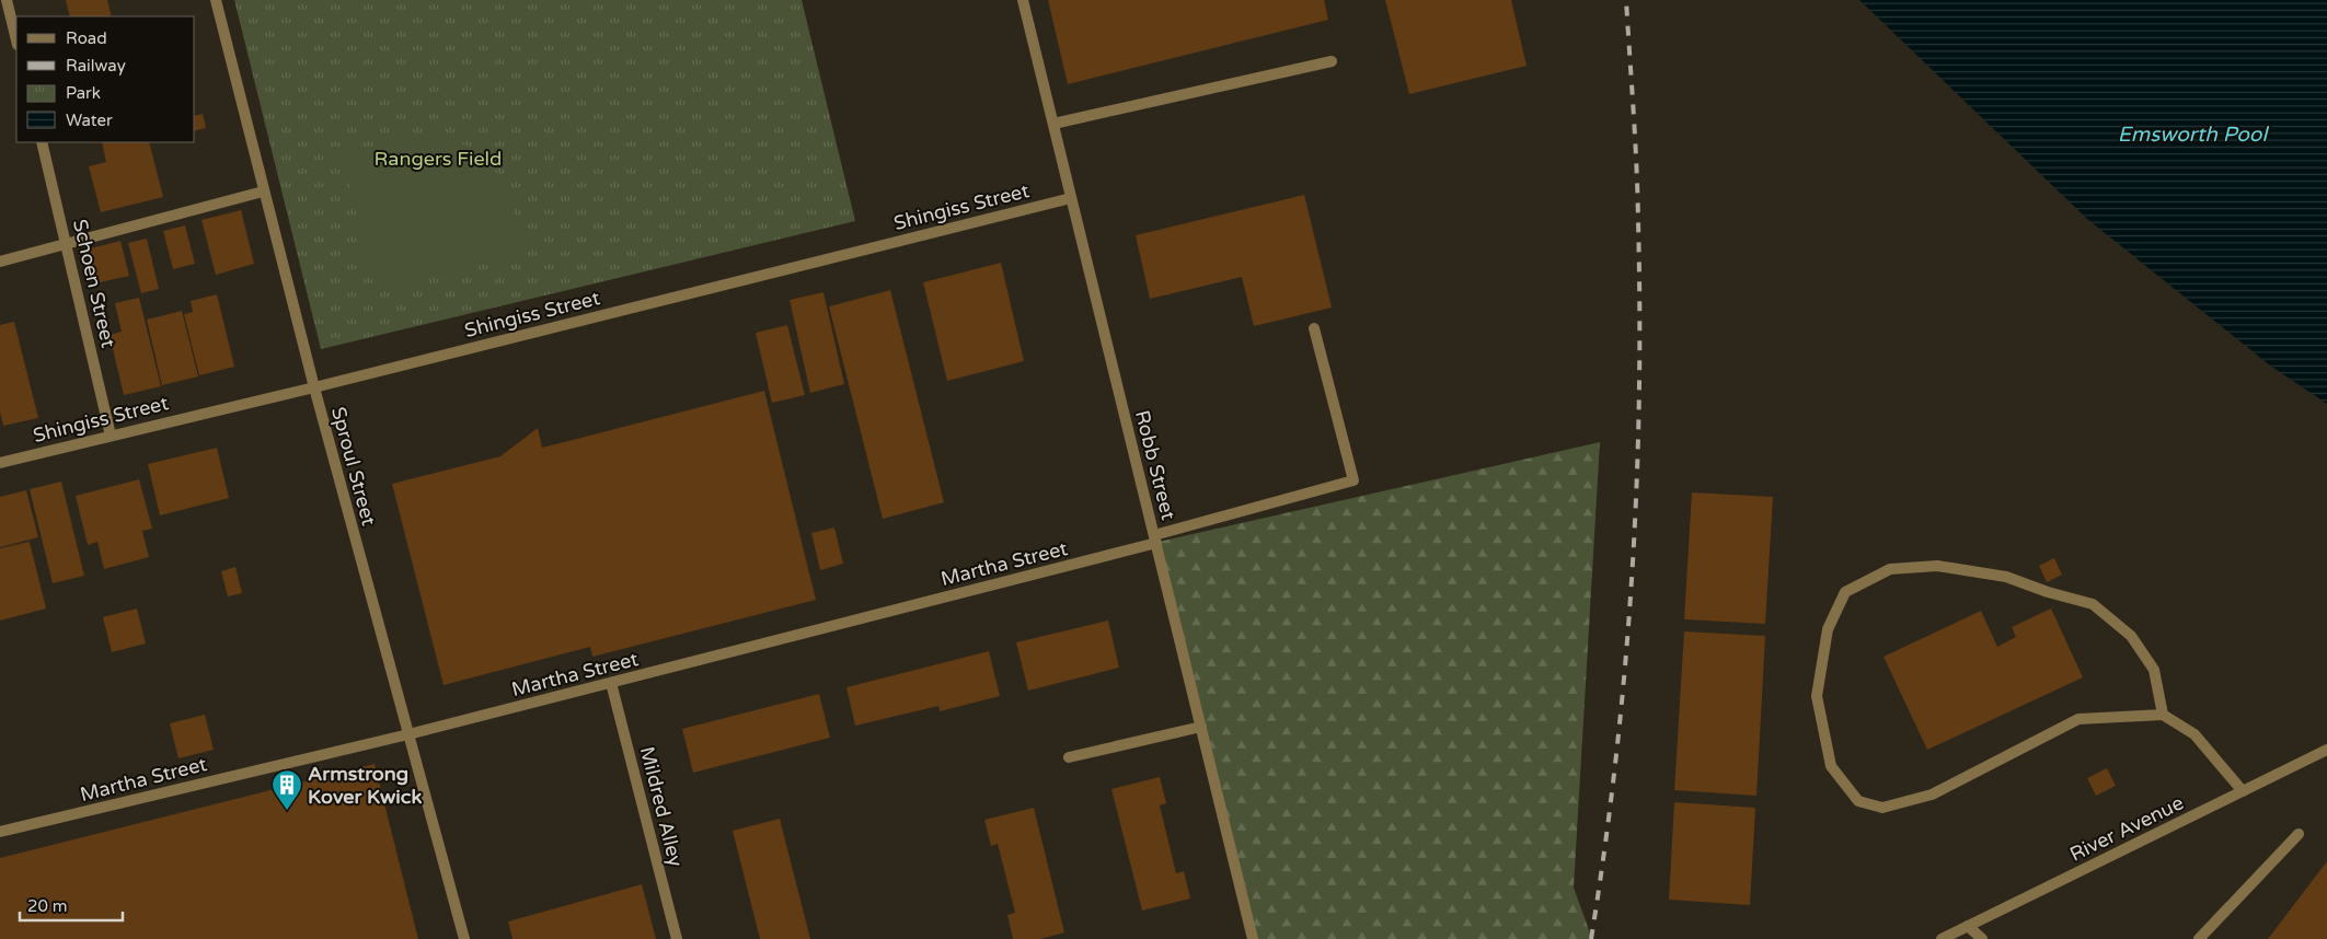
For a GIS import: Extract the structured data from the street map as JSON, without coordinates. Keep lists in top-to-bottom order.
{
  "streets": {
    "street": [
      "Shingiss Street",
      "Schoen Street",
      "Robb Street",
      "Sproul Street",
      "Martha Street",
      "Mildred Alley",
      "River Avenue"
    ]
  },
  "crossings": [
    ["Shingiss Street", "Schoen Street"],
    ["Shingiss Street", "Robb Street"],
    ["Shingiss Street", "Sproul Street"],
    ["Robb Street", "Martha Street"],
    ["Sproul Street", "Martha Street"],
    ["Martha Street", "Mildred Alley"]
  ],
  "water": ["Emsworth Pool"],
  "parks": ["Rangers Field"],
  "places": {
    "building": ["Armstrong Kover Kwick"]
  },
  "legend": [
    "Road",
    "Railway",
    "Park",
    "Water"
  ],
  "scale_bar": "20 m"
}
